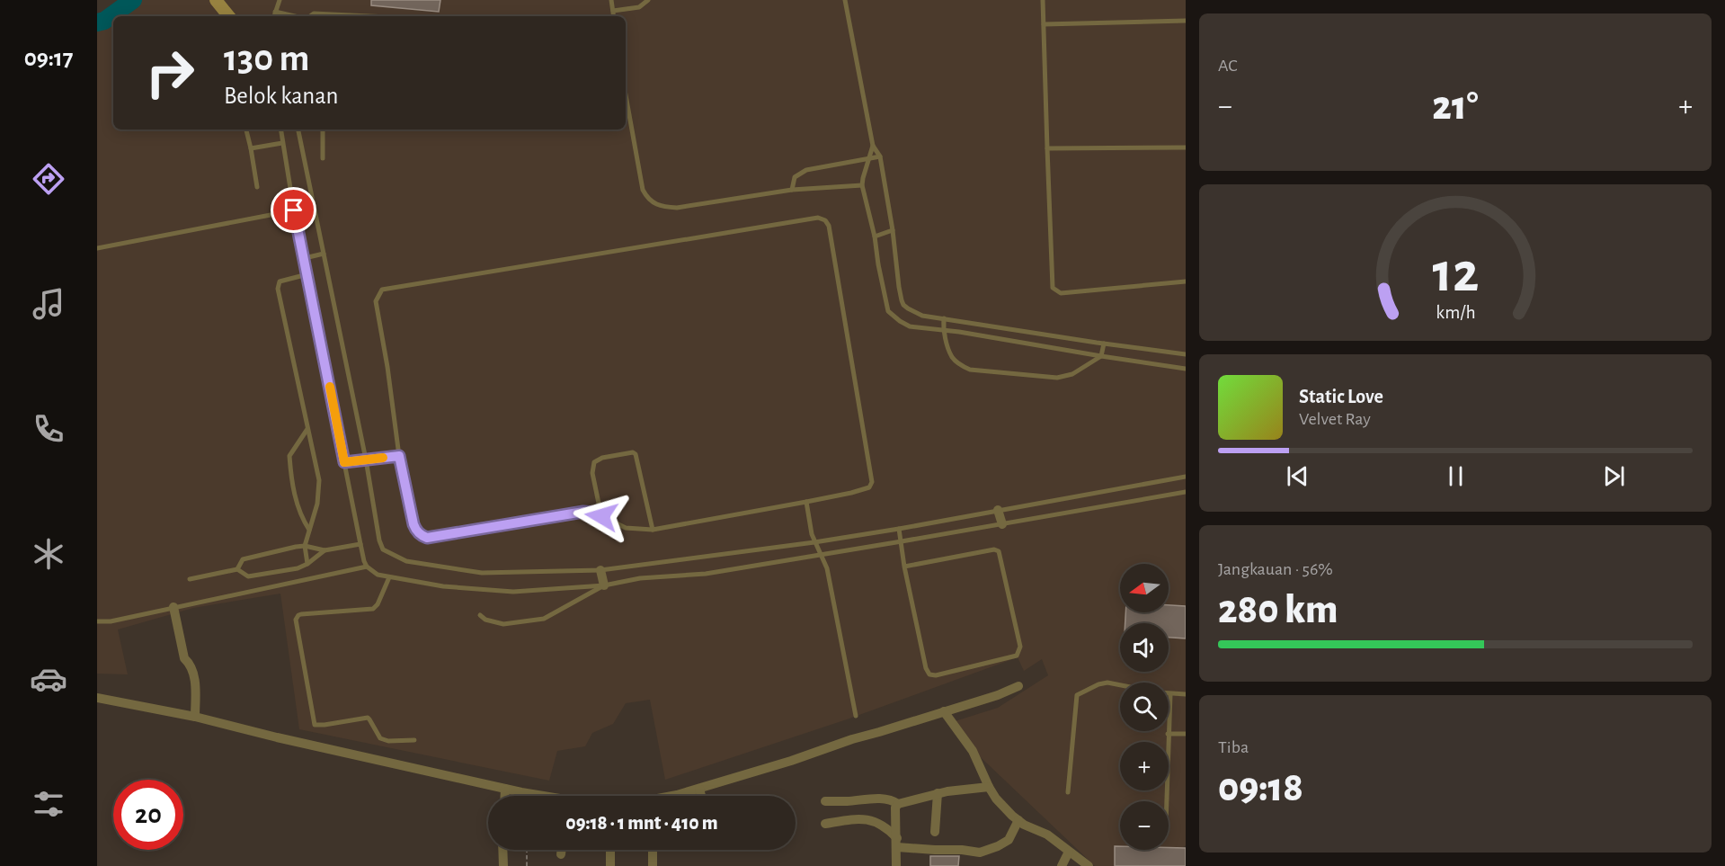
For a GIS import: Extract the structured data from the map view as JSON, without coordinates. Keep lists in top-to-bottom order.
{
  "north": "left",
  "page": {
    "tabs": "09:17",
    "tile": [
      "AC",
      ["Jangkauan · 56%", "280 km"],
      ["Tiba", "09:18"]
    ],
    "turn": ["130 m", "Belok kanan"],
    "heat": ["−", "21°", "+"],
    "song": ["Static Love", "Velvet Ray"],
    "map_buttons": ["+", "−"],
    "limit": "20",
    "trip": "09:18 · 1 mnt · 410 m",
    "gauge": ["12", "km/h"]
  }
}
